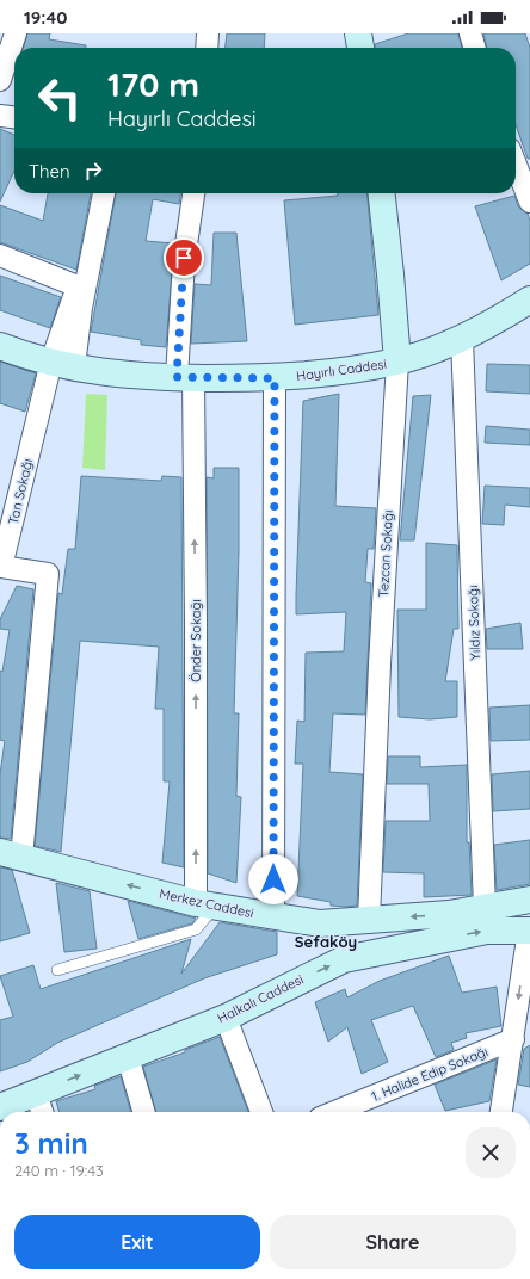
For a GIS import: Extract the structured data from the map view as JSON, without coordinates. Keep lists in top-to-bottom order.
{
  "streets": {
    "main road": [
      "Hayırlı Caddesi",
      "Tezcan Sokağı",
      "Merkez Caddesi",
      "Halkalı Caddesi"
    ],
    "street": [
      "Tan Sokağı",
      "Yıldız Sokağı",
      "Önder Sokağı",
      "1. Halide Edip Sokağı"
    ]
  },
  "crossings": [
    ["Hayırlı Caddesi", "Tan Sokağı"],
    ["Hayırlı Caddesi", "Tezcan Sokağı"],
    ["Hayırlı Caddesi", "Yıldız Sokağı"],
    ["Hayırlı Caddesi", "Önder Sokağı"],
    ["Tan Sokağı", "Merkez Caddesi"],
    ["Tezcan Sokağı", "Merkez Caddesi"],
    ["Yıldız Sokağı", "Merkez Caddesi"],
    ["Önder Sokağı", "Merkez Caddesi"]
  ],
  "one_way": ["Merkez Caddesi", "Halkalı Caddesi"],
  "districts": ["Sefaköy"],
  "page": {
    "status": "19:40",
    "turn": ["170 m", "Hayırlı Caddesi"],
    "then": "Then",
    "heading": ["3 min", "240 m · 19:43"],
    "buttons": ["Exit", "Share"]
  }
}
